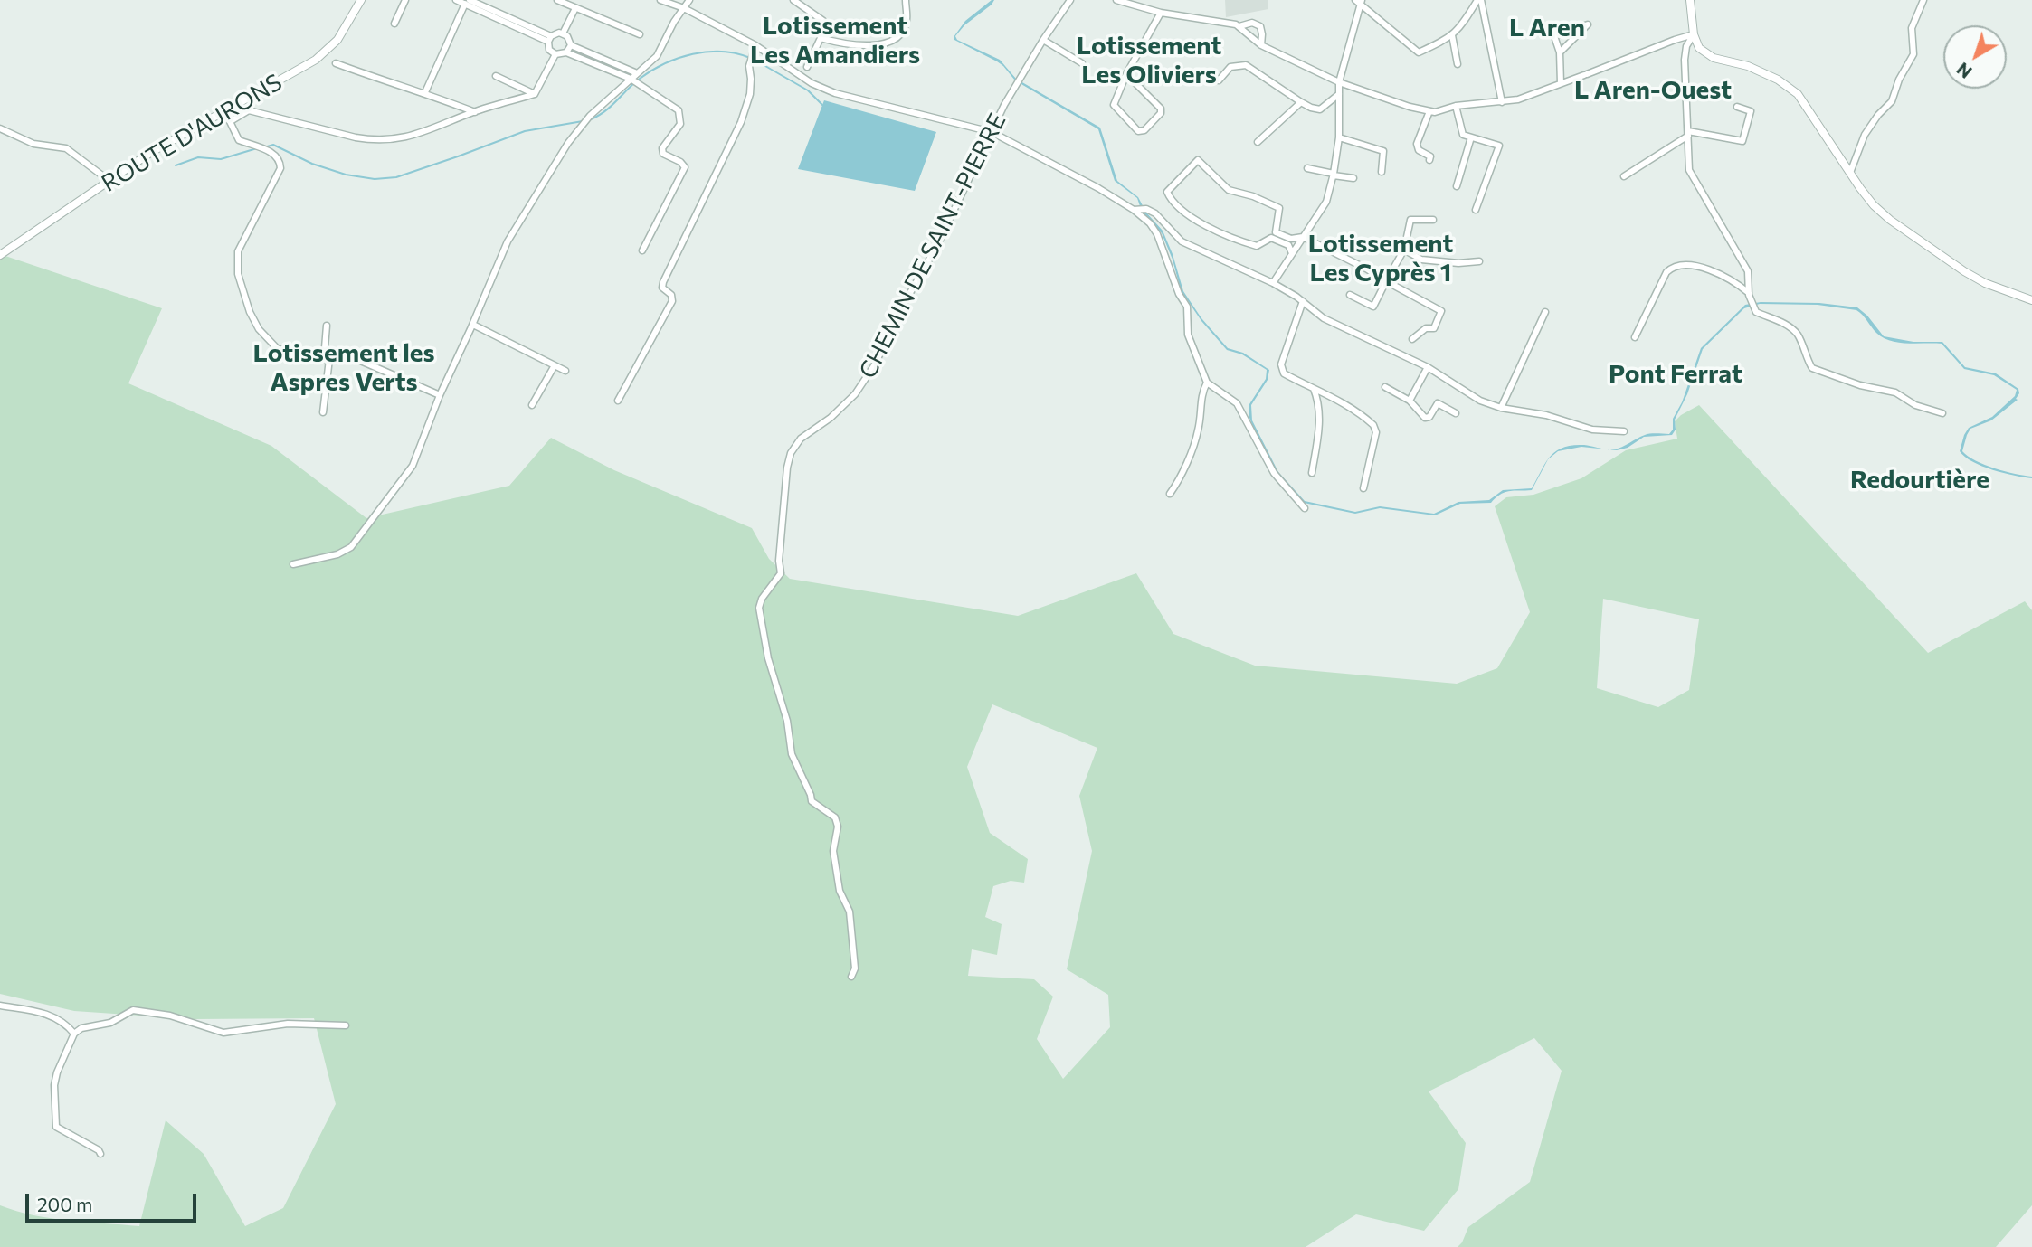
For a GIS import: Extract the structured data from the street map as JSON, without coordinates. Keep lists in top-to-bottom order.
{
  "streets": {
    "street": ["ROUTE D'AURONS", "CHEMIN DE SAINT-PIERRE"]
  },
  "districts": [
    "Lotissement Les Amandiers",
    "L Aren",
    "Lotissement Les Oliviers",
    "L Aren-Ouest",
    "Lotissement Les Cyprès 1",
    "Lotissement les Aspres Verts",
    "Pont Ferrat",
    "Redourtière"
  ],
  "scale_bar": "200 m",
  "north": "bottom left"
}
